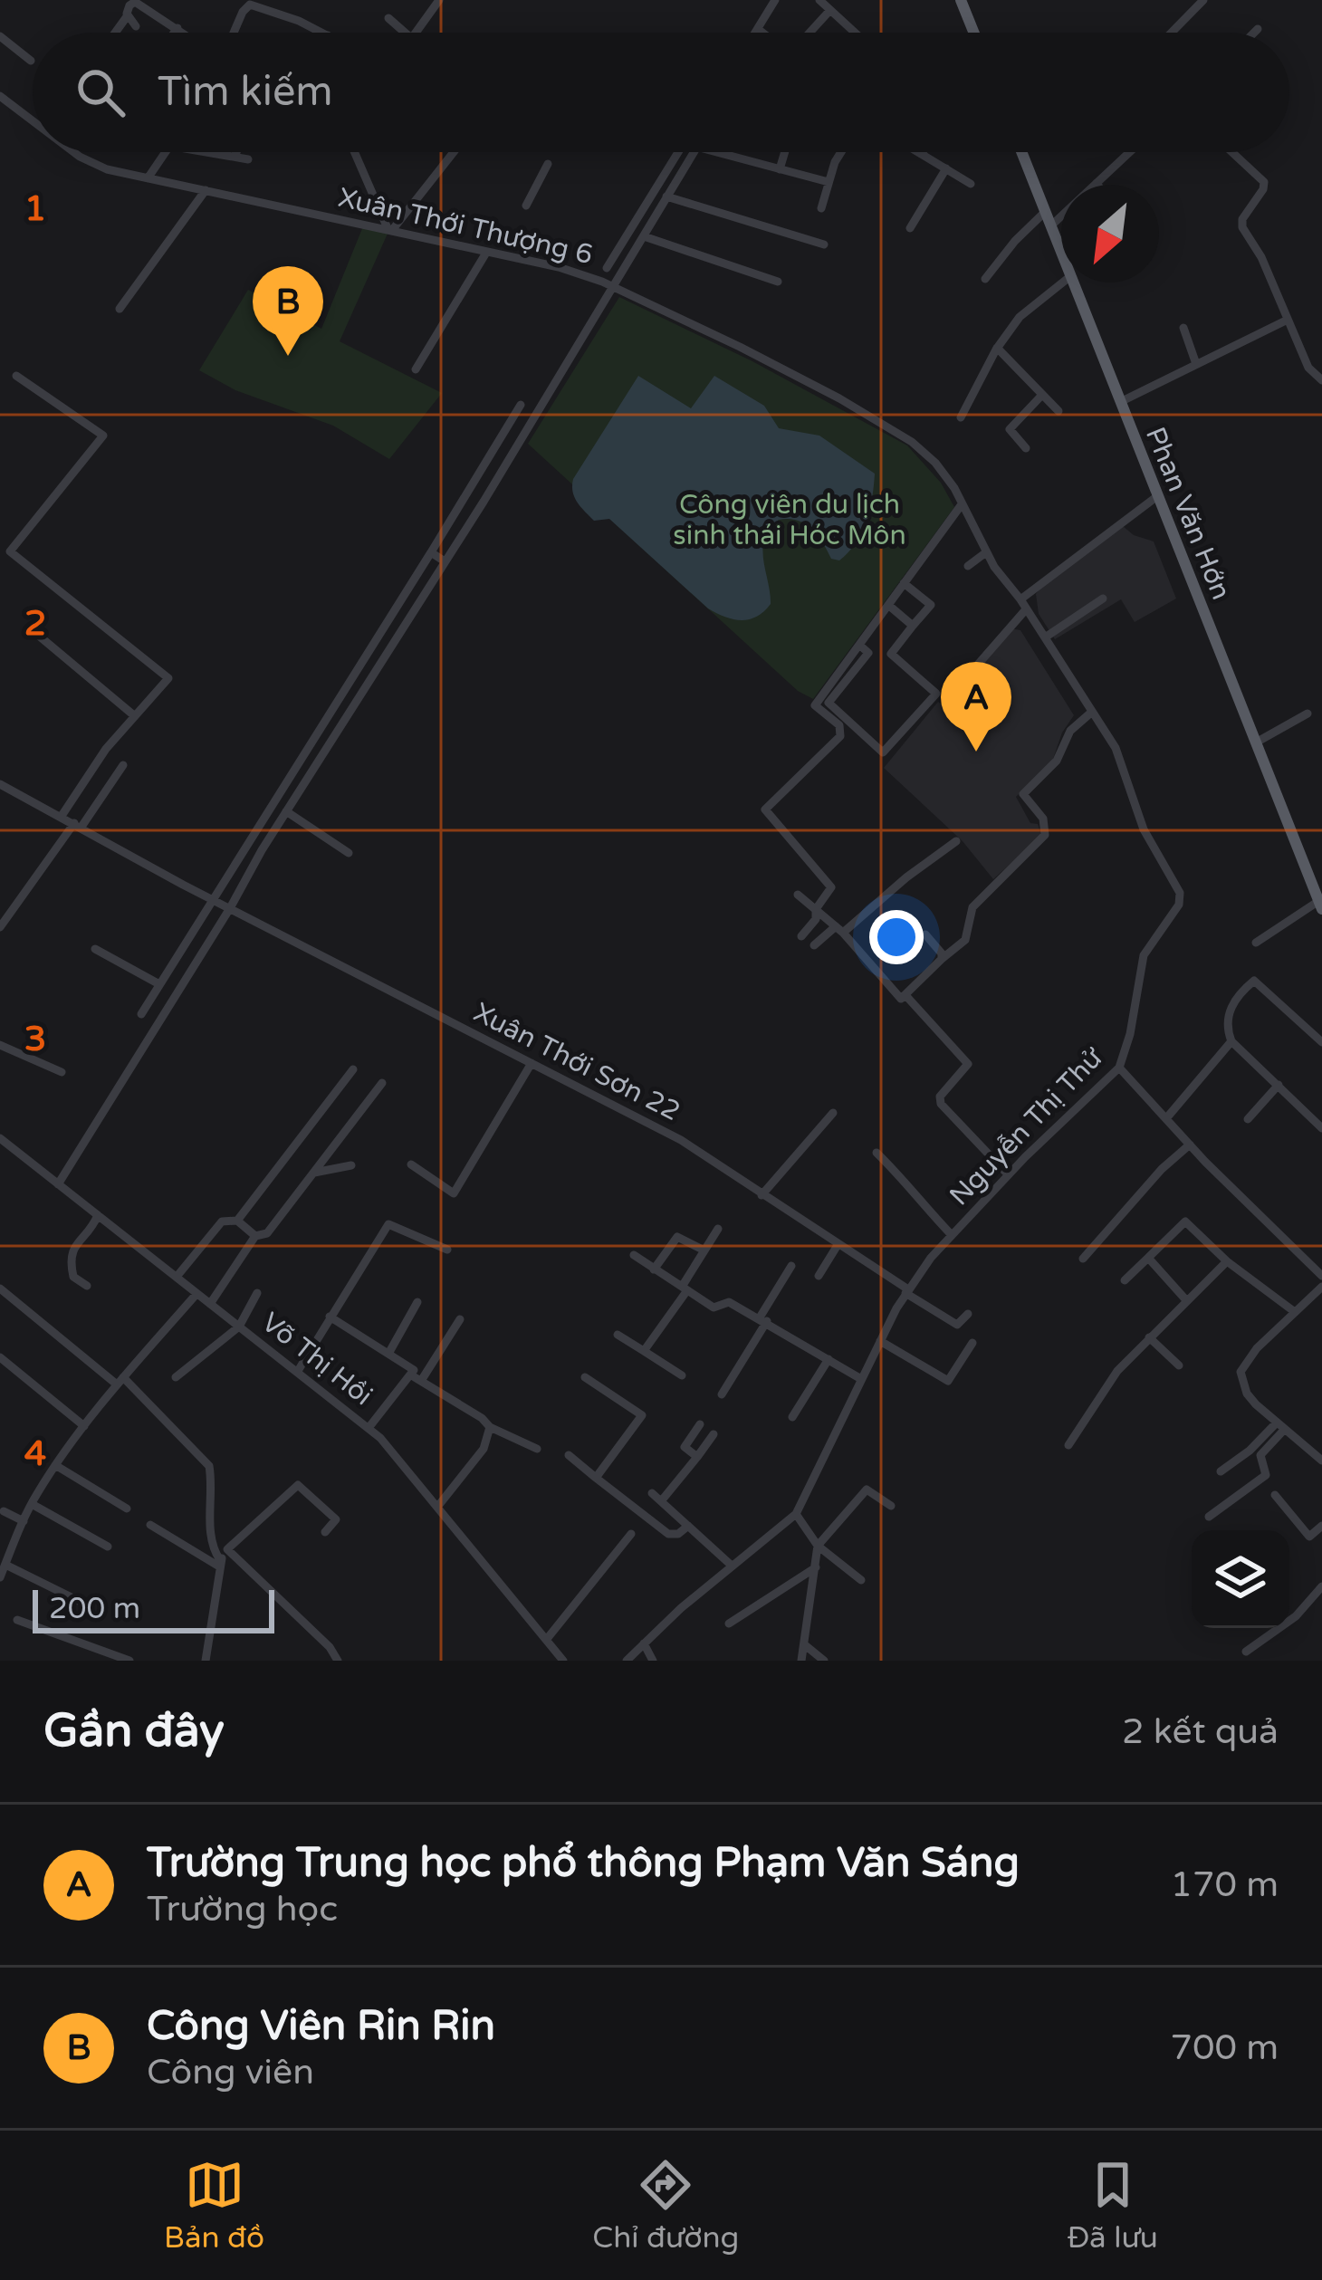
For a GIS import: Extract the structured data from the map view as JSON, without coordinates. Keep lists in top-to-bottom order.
{
  "streets": {
    "main road": ["Phan Văn Hớn"],
    "street": [
      "Xuân Thới Thượng 6",
      "Xuân Thới Sơn 22",
      "Nguyễn Thị Thử",
      "Võ Thị Hồi"
    ]
  },
  "crossings": [
    ["Xuân Thới Thượng 6", "Nguyễn Thị Thử"],
    ["Xuân Thới Sơn 22", "Nguyễn Thị Thử"]
  ],
  "parks": ["Công viên du lịch sinh thái Hóc Môn"],
  "scale_bar": "200 m",
  "north": "bottom left",
  "page": {
    "search": "Tìm kiếm",
    "pins": ["B", "A"],
    "scale": "200 m",
    "heading": ["Gần đây", "2 kết quả"],
    "list": [
      {
        "mark": "A",
        "name": "Trường Trung học phổ thông Phạm Văn Sáng",
        "note": "Trường học",
        "value": "170 m"
      },
      {
        "mark": "B",
        "name": "Công Viên Rin Rin",
        "note": "Công viên",
        "value": "700 m"
      }
    ],
    "nav": ["Bản đồ", "Chỉ đường", "Đã lưu"]
  },
  "grid": {
    "rows": [
      "1",
      "2",
      "3",
      "4"
    ]
  }
}
